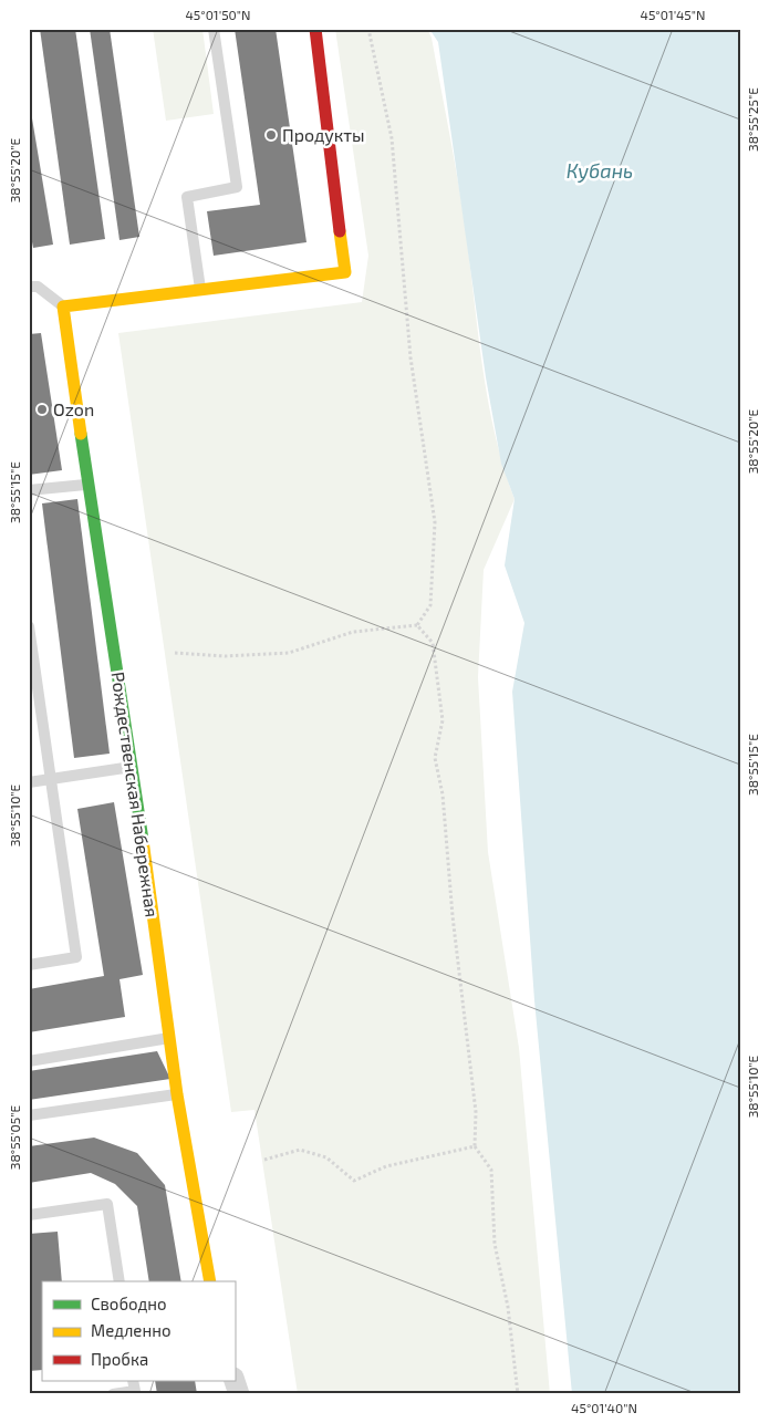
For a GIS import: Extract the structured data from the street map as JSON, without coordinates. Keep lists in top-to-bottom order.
{
  "streets": {
    "street": ["Рождественская Набережная"]
  },
  "water": ["Кубань"],
  "places": ["Продукты", "Ozon"],
  "legend": ["Свободно", "Медленно", "Пробка"],
  "coordinates": [
    "45°01'50\"N",
    "45°01'45\"N",
    "38°55'25\"E",
    "38°55'20\"E",
    "38°55'15\"E",
    "38°55'10\"E",
    "38°55'05\"E",
    "45°01'40\"N"
  ]
}
